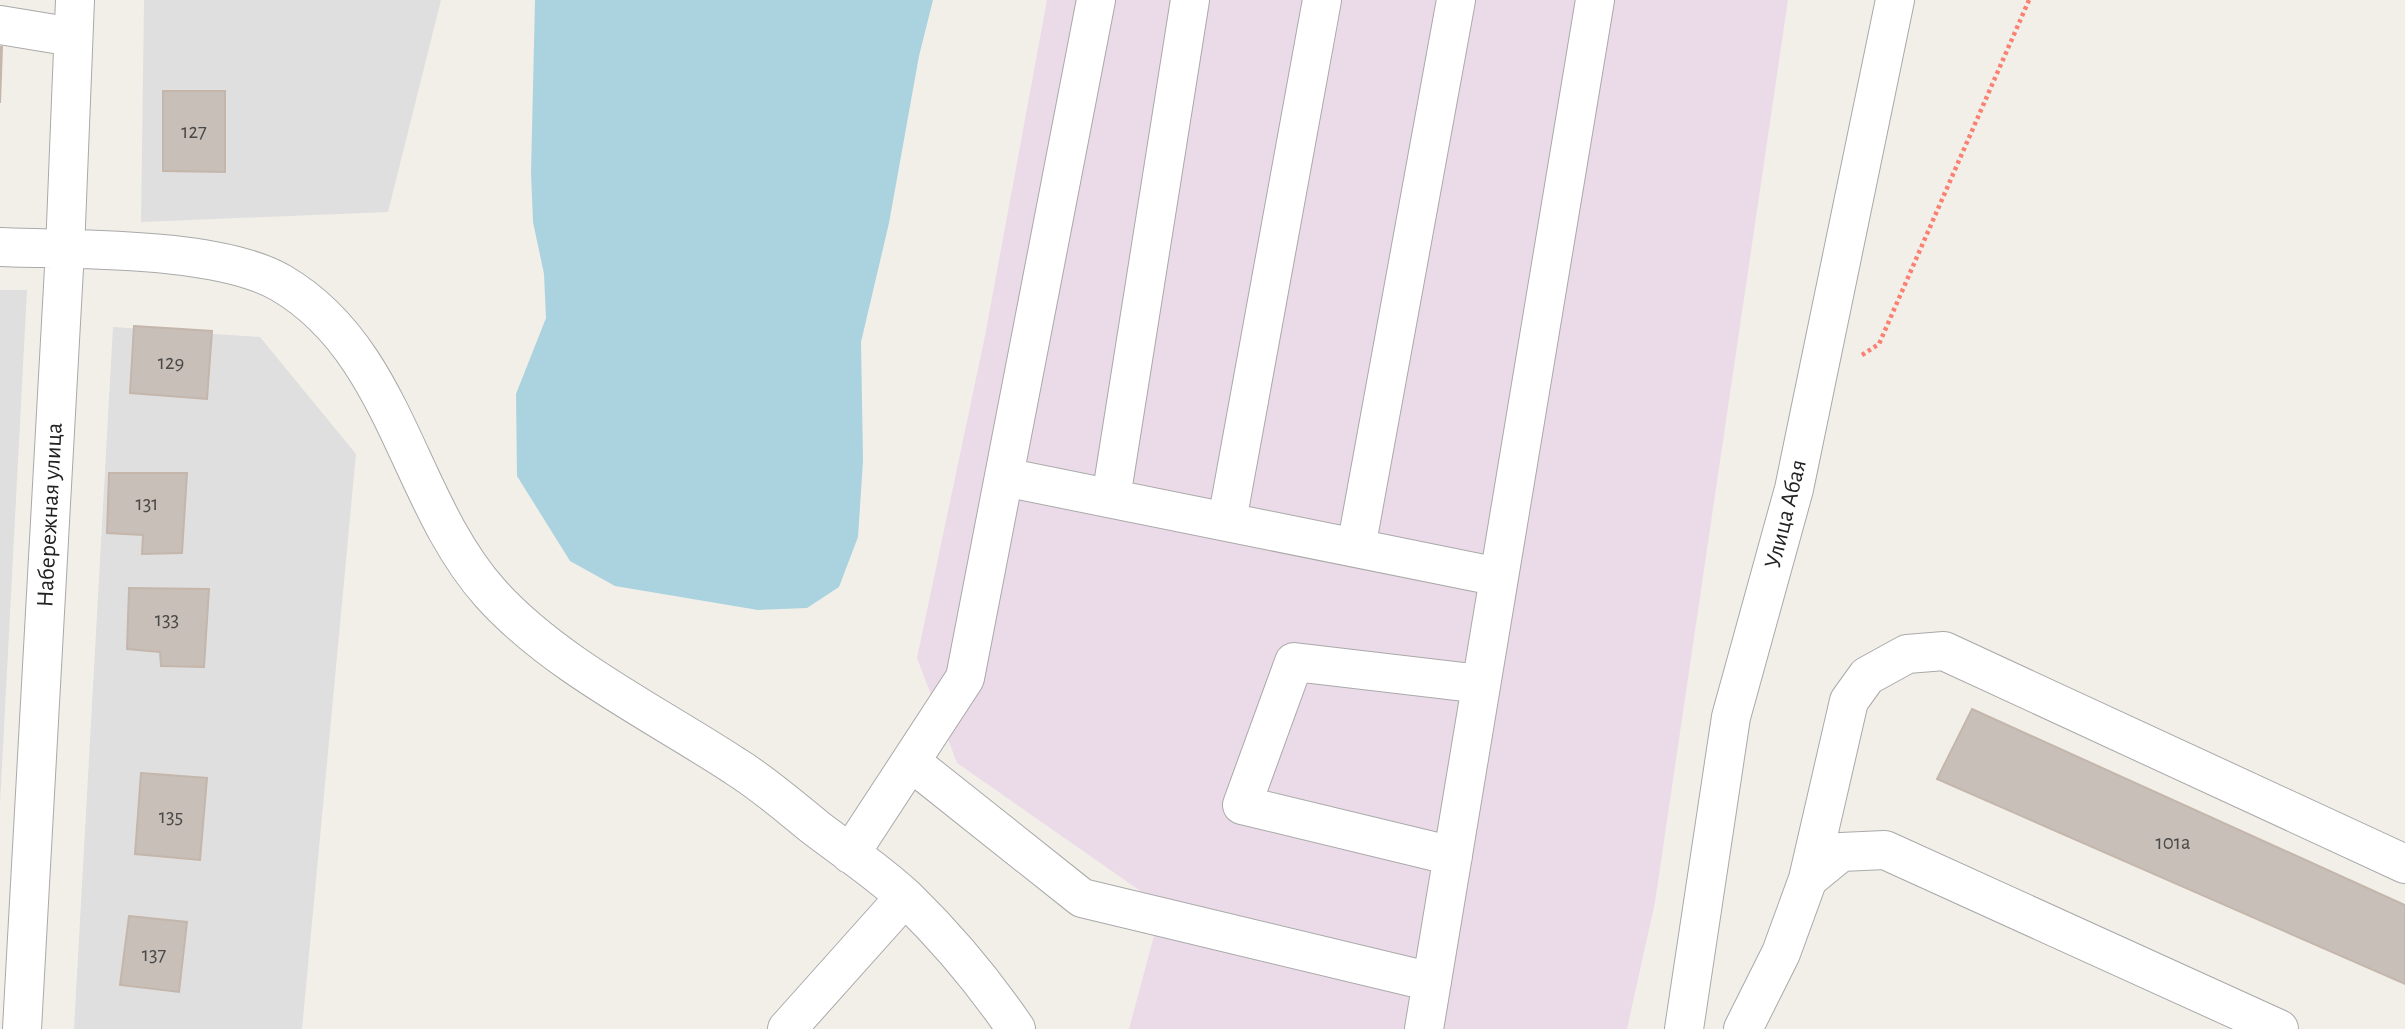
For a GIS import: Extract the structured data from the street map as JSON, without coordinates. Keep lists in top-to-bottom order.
{
  "streets": {
    "street": ["Улица Абая", "Набережная улица"]
  },
  "house_numbers": [
    "127",
    "129",
    "131",
    "133",
    "135",
    "101а",
    "137"
  ]
}
